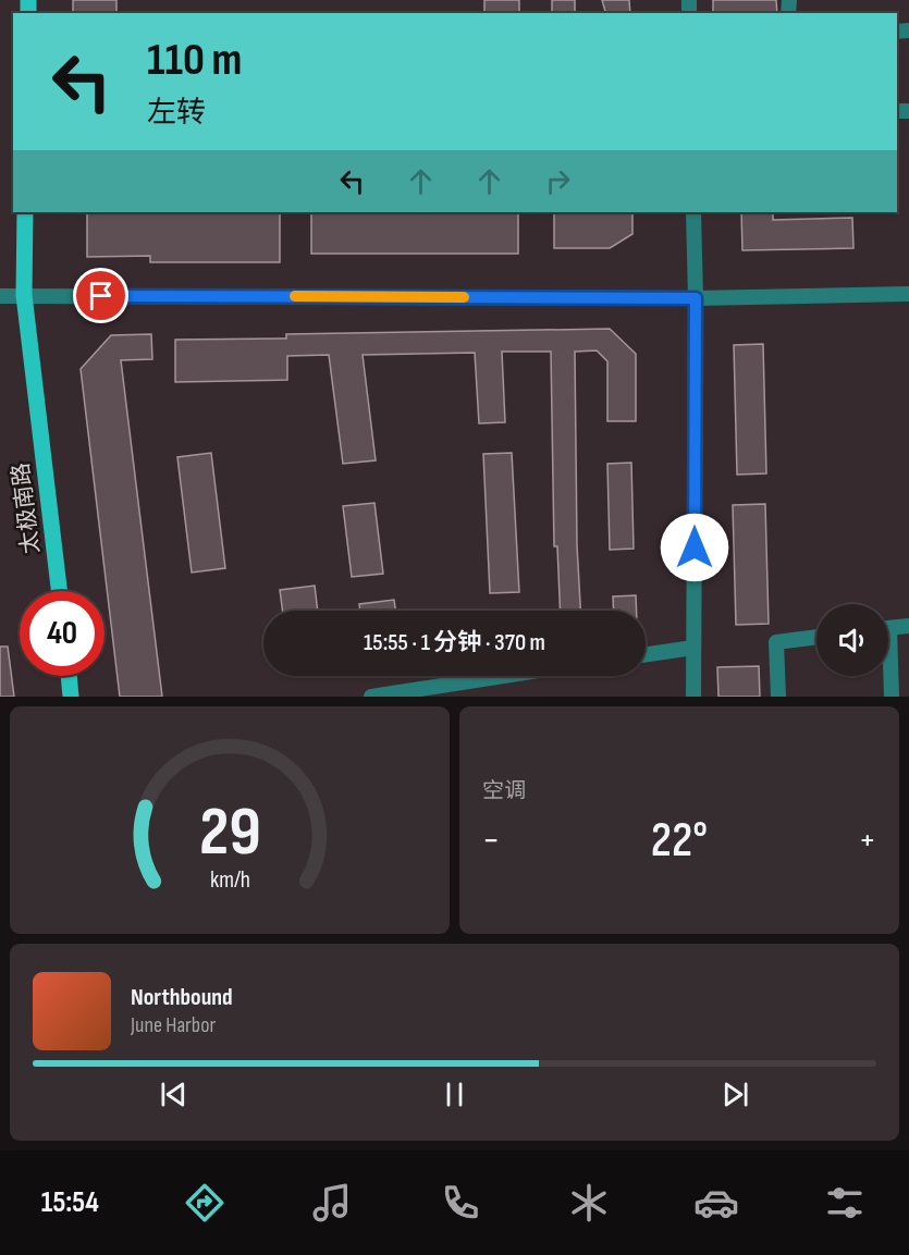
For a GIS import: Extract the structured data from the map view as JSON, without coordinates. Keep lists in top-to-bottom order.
{
  "streets": {
    "main road": ["太极南路"]
  },
  "page": {
    "turn": ["110 m", "左转"],
    "limit": "40",
    "trip": "15:55 · 1 分钟 · 370 m",
    "tile": "空调",
    "heat": ["−", "22°", "+"],
    "song": ["Northbound", "June Harbor"],
    "tabs": "15:54",
    "gauge": ["29", "km/h"]
  }
}
